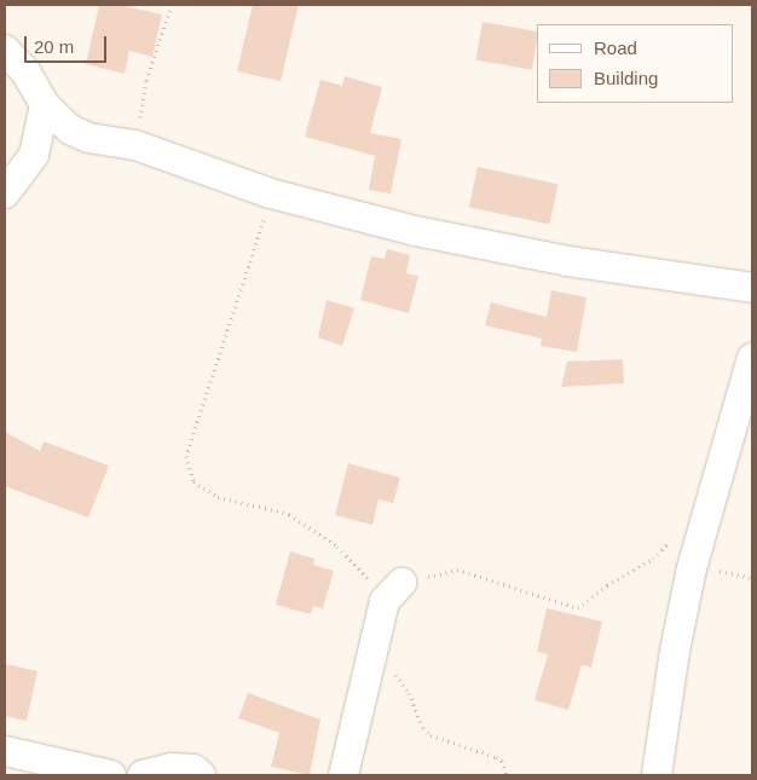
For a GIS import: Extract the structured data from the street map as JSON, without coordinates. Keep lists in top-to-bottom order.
{
  "legend": ["Road", "Building"],
  "scale_bar": "20 m"
}
